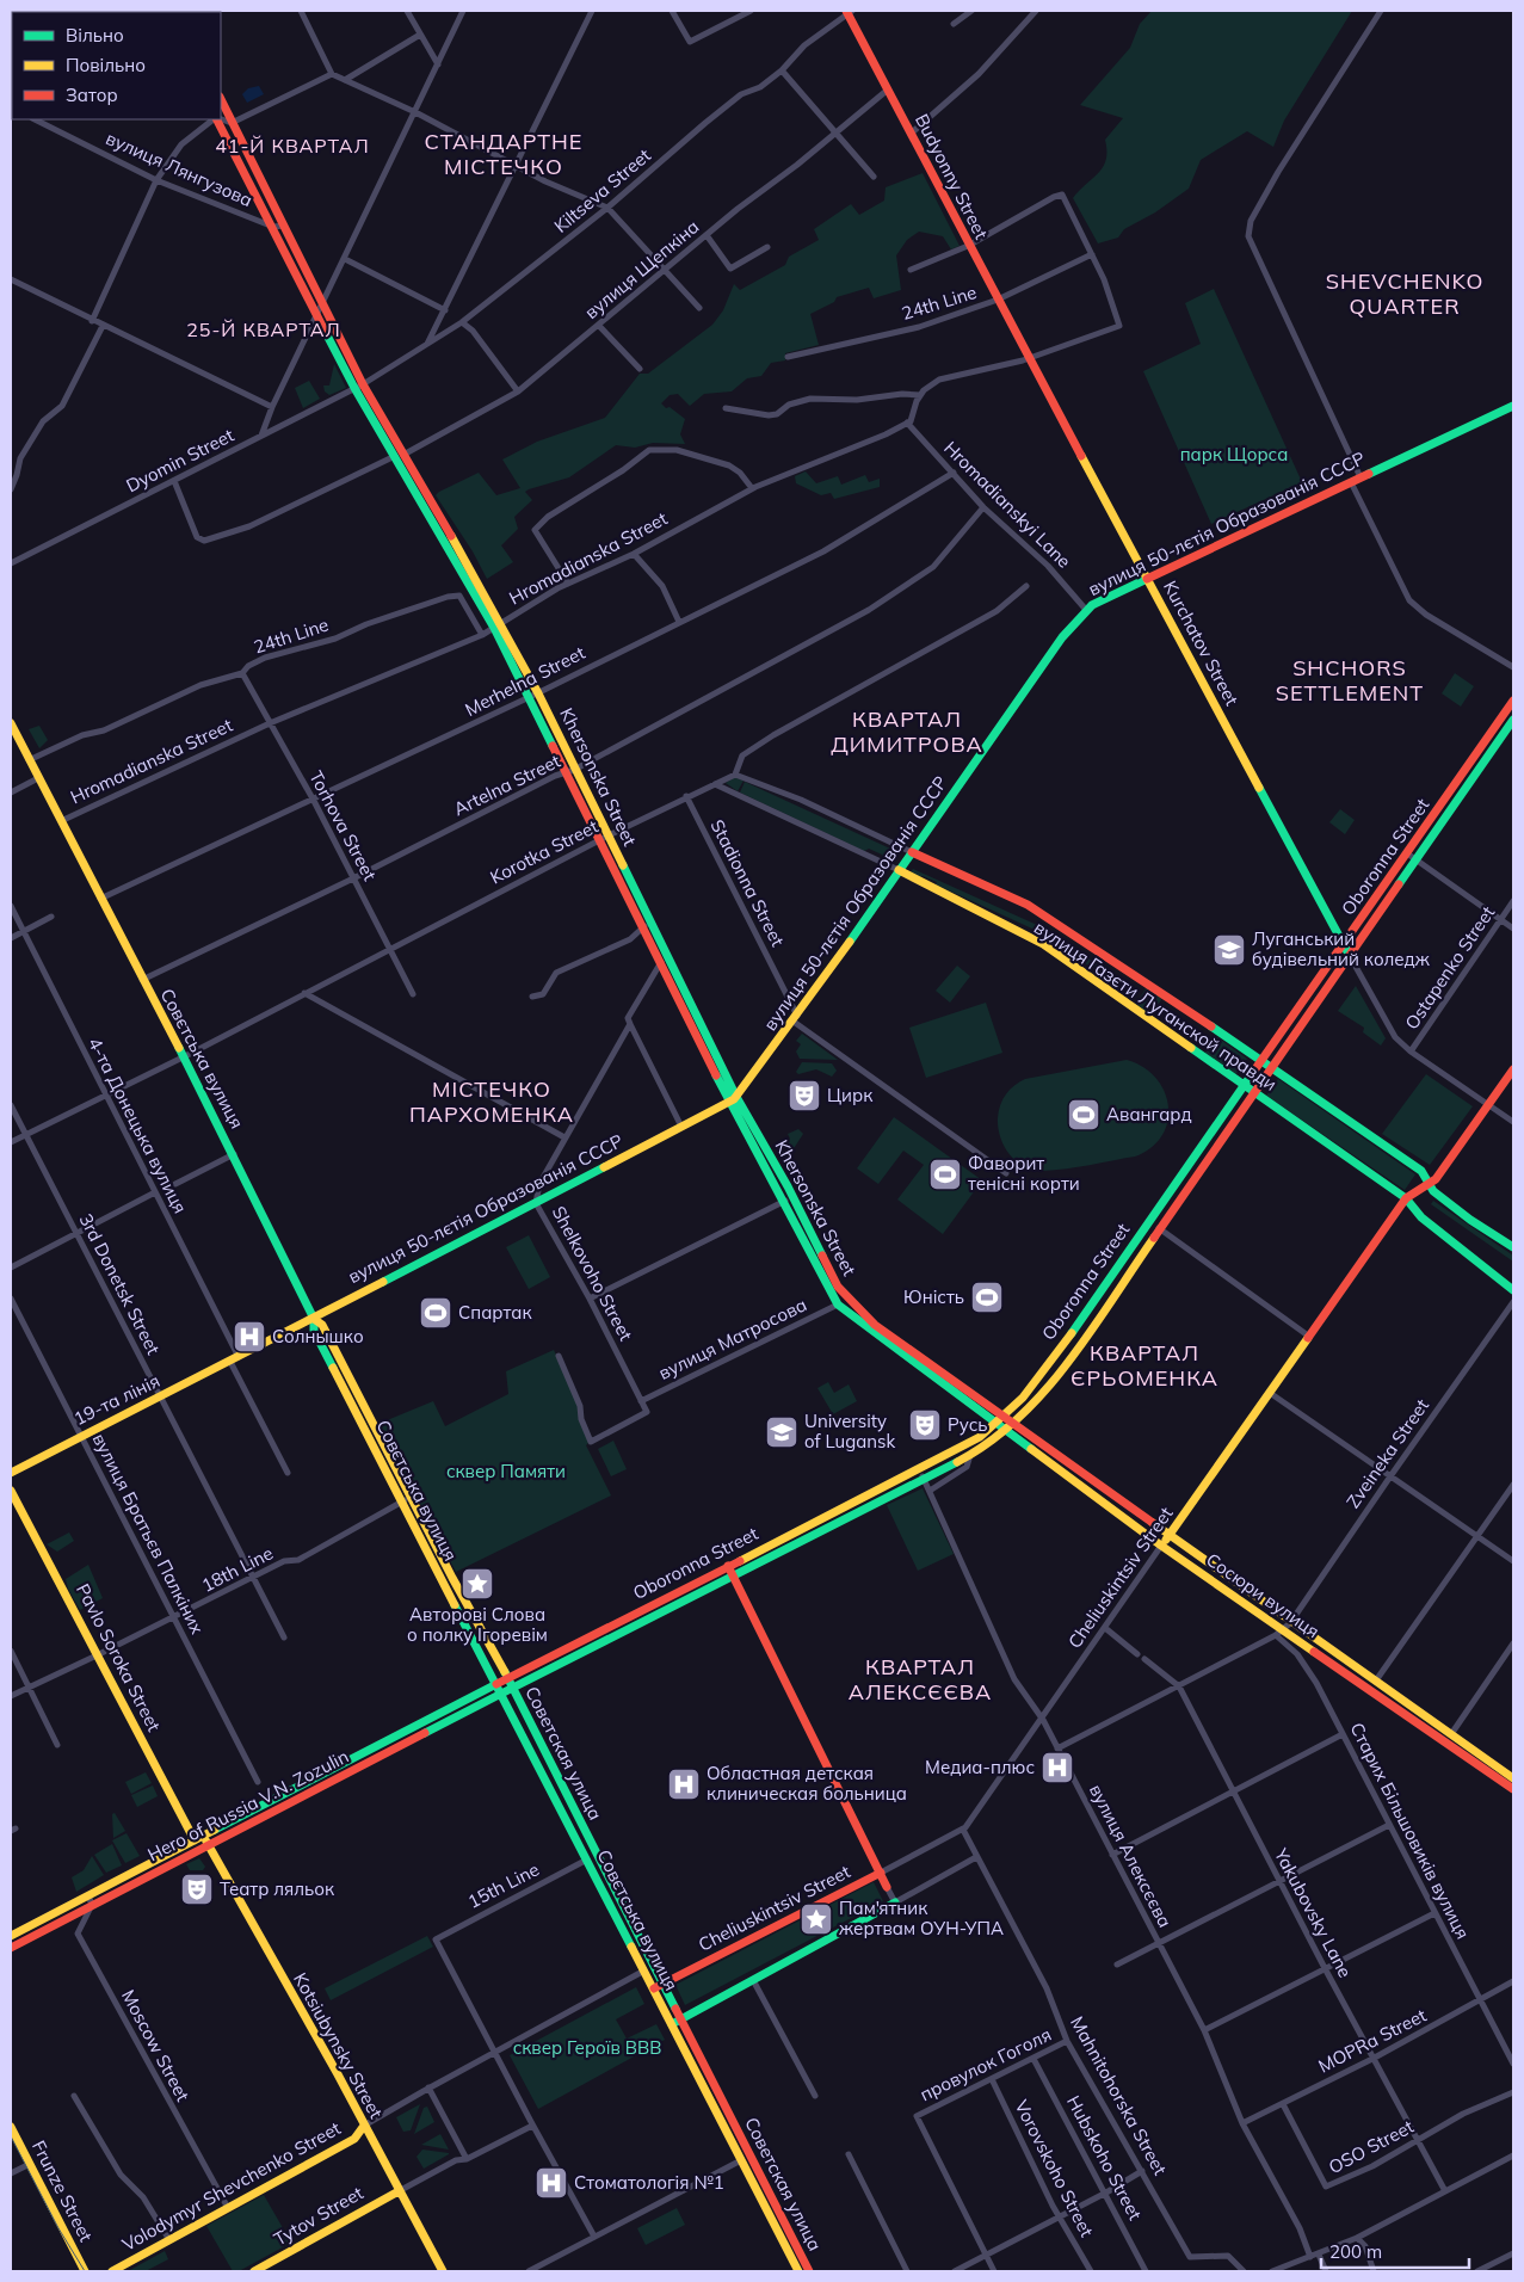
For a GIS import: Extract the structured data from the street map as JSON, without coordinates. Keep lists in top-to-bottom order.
{
  "streets": {
    "street": [
      "вулиця Лянгузова",
      "Budyonny Street",
      "Kiltseva Street",
      "вулиця Щепкіна",
      "24th Line",
      "Dyomin Street",
      "Hromadianskyi Lane",
      "вулиця 50-лєтія Образованія СССР",
      "Hromadianska Street",
      "Kurchatov Street",
      "Merhelna Street",
      "Khersonska Street",
      "Artelna Street",
      "Torhova Street",
      "Korotka Street",
      "Oboronna Street",
      "Stadionna Street",
      "Ostapenko Street",
      "вулиця Газєти Луганской правди",
      "Совєтська вулиця",
      "4-та Донецька вулиця",
      "Shelkovoho Street",
      "3rd Donetsk Street",
      "вулиця Матросова",
      "19-та лінія",
      "Zveineka Street",
      "вулиця Братьєв Палкіних",
      "18th Line",
      "Cheliuskintsiv Street",
      "Сосюри вулиця",
      "Pavlo Soroka Street",
      "Советская улица",
      "Hero of Russia V.N. Zozulin",
      "Старих Більшовиків вулиця",
      "вулиця Алексєєва",
      "15th Line",
      "Yakubovsky Lane",
      "MOPRa Street",
      "Moscow Street",
      "Kotsiubynsky Street",
      "провулок Гоголя",
      "Mahnitohorska Street",
      "OSO Street",
      "Hubskoho Street",
      "Vorovskoho Street",
      "Volodymyr Shevchenko Street",
      "Frunze Street",
      "Tytov Street"
    ]
  },
  "crossings": [
    ["вулиця Лянгузова", "Khersonska Street"],
    ["Budyonny Street", "Kiltseva Street"],
    ["Budyonny Street", "вулиця Щепкіна"],
    ["Budyonny Street", "24th Line"],
    ["Budyonny Street", "Kurchatov Street"],
    ["Kiltseva Street", "Dyomin Street"],
    ["Kiltseva Street", "Khersonska Street"],
    ["вулиця Щепкіна", "Dyomin Street"],
    ["вулиця Щепкіна", "Khersonska Street"],
    ["24th Line", "Hromadianska Street"],
    ["24th Line", "Torhova Street"],
    ["24th Line", "Совєтська вулиця"],
    ["Dyomin Street", "Khersonska Street"],
    ["Hromadianskyi Lane", "вулиця 50-лєтія Образованія СССР"],
    ["Hromadianskyi Lane", "Hromadianska Street"],
    ["Hromadianskyi Lane", "Merhelna Street"],
    ["Hromadianskyi Lane", "Artelna Street"],
    ["вулиця 50-лєтія Образованія СССР", "Kurchatov Street"],
    ["вулиця 50-лєтія Образованія СССР", "Khersonska Street"],
    ["вулиця 50-лєтія Образованія СССР", "Stadionna Street"],
    ["вулиця 50-лєтія Образованія СССР", "вулиця Газєти Луганской правди"],
    ["вулиця 50-лєтія Образованія СССР", "Совєтська вулиця"],
    ["вулиця 50-лєтія Образованія СССР", "4-та Донецька вулиця"],
    ["вулиця 50-лєтія Образованія СССР", "Shelkovoho Street"],
    ["вулиця 50-лєтія Образованія СССР", "19-та лінія"],
    ["вулиця 50-лєтія Образованія СССР", "Советская улица"],
    ["Hromadianska Street", "Khersonska Street"],
    ["Hromadianska Street", "Torhova Street"],
    ["Hromadianska Street", "Совєтська вулиця"],
    ["Kurchatov Street", "Oboronna Street"],
    ["Merhelna Street", "Khersonska Street"],
    ["Merhelna Street", "Torhova Street"],
    ["Merhelna Street", "Совєтська вулиця"],
    ["Khersonska Street", "Artelna Street"],
    ["Khersonska Street", "Korotka Street"],
    ["Khersonska Street", "Oboronna Street"],
    ["Khersonska Street", "Shelkovoho Street"],
    ["Khersonska Street", "вулиця Матросова"],
    ["Khersonska Street", "Сосюри вулиця"],
    ["Artelna Street", "Torhova Street"],
    ["Artelna Street", "Совєтська вулиця"],
    ["Torhova Street", "Korotka Street"],
    ["Korotka Street", "Stadionna Street"],
    ["Korotka Street", "вулиця Газєти Луганской правди"],
    ["Korotka Street", "Совєтська вулиця"],
    ["Korotka Street", "4-та Донецька вулиця"],
    ["Korotka Street", "3rd Donetsk Street"],
    ["Oboronna Street", "вулиця Газєти Луганской правди"],
    ["Oboronna Street", "Совєтська вулиця"],
    ["Oboronna Street", "Сосюри вулиця"],
    ["Oboronna Street", "Советская улица"],
    ["Oboronna Street", "Hero of Russia V.N. Zozulin"],
    ["Oboronna Street", "вулиця Алексєєва"],
    ["вулиця Газєти Луганской правди", "Cheliuskintsiv Street"],
    ["Совєтська вулиця", "18th Line"],
    ["Совєтська вулиця", "Cheliuskintsiv Street"],
    ["Совєтська вулиця", "Советская улица"],
    ["Совєтська вулиця", "Hero of Russia V.N. Zozulin"],
    ["Совєтська вулиця", "15th Line"],
    ["4-та Донецька вулиця", "19-та лінія"],
    ["Shelkovoho Street", "вулиця Матросова"],
    ["3rd Donetsk Street", "19-та лінія"],
    ["3rd Donetsk Street", "18th Line"],
    ["19-та лінія", "вулиця Братьєв Палкіних"],
    ["Zveineka Street", "Сосюри вулиця"],
    ["вулиця Братьєв Палкіних", "18th Line"],
    ["18th Line", "Pavlo Soroka Street"],
    ["18th Line", "Советская улица"],
    ["Cheliuskintsiv Street", "Сосюри вулиця"],
    ["Cheliuskintsiv Street", "Советская улица"],
    ["Cheliuskintsiv Street", "вулиця Алексєєва"],
    ["Cheliuskintsiv Street", "Mahnitohorska Street"],
    ["Сосюри вулиця", "Старих Більшовиків вулиця"],
    ["Pavlo Soroka Street", "Hero of Russia V.N. Zozulin"],
    ["Pavlo Soroka Street", "Kotsiubynsky Street"],
    ["Hero of Russia V.N. Zozulin", "Moscow Street"],
    ["Hero of Russia V.N. Zozulin", "Kotsiubynsky Street"],
    ["Старих Більшовиків вулиця", "MOPRa Street"],
    ["вулиця Алексєєва", "MOPRa Street"],
    ["Yakubovsky Lane", "MOPRa Street"],
    ["Yakubovsky Lane", "OSO Street"],
    ["MOPRa Street", "OSO Street"],
    ["Moscow Street", "Volodymyr Shevchenko Street"],
    ["Kotsiubynsky Street", "Volodymyr Shevchenko Street"],
    ["Kotsiubynsky Street", "Tytov Street"],
    ["провулок Гоголя", "Mahnitohorska Street"],
    ["провулок Гоголя", "Hubskoho Street"],
    ["провулок Гоголя", "Vorovskoho Street"]
  ],
  "districts": [
    "СТАНДАРТНЕ МІСТЕЧКО",
    "41-Й КВАРТАЛ",
    "SHEVCHENKO QUARTER",
    "25-Й КВАРТАЛ",
    "SHCHORS SETTLEMENT",
    "КВАРТАЛ ДИМИТРОВА",
    "МІСТЕЧКО ПАРХОМЕНКА",
    "КВАРТАЛ ЄРЬОМЕНКА",
    "КВАРТАЛ АЛЕКСЄЄВА"
  ],
  "parks": ["парк Щорса", "сквер Памяти", "сквер Героїв ВВВ"],
  "places": {
    "school or university": ["Луганський будівельний коледж", "University of Lugansk"],
    "theatre": ["Цирк", "Русь", "Театр ляльок"],
    "sports": [
      "Авангард",
      "Фаворит тенісні корти",
      "Юність",
      "Спартак"
    ],
    "hospital": [
      "Солнышко",
      "Медиа-плюс",
      "Областная детская клиническая больница",
      "Стоматологія №1"
    ],
    "place": ["Авторові Слова о полку Ігоревім", "Пам'ятник жертвам ОУН-УПА"]
  },
  "legend": ["Вільно", "Повільно", "Затор"],
  "scale_bar": "200 m"
}
